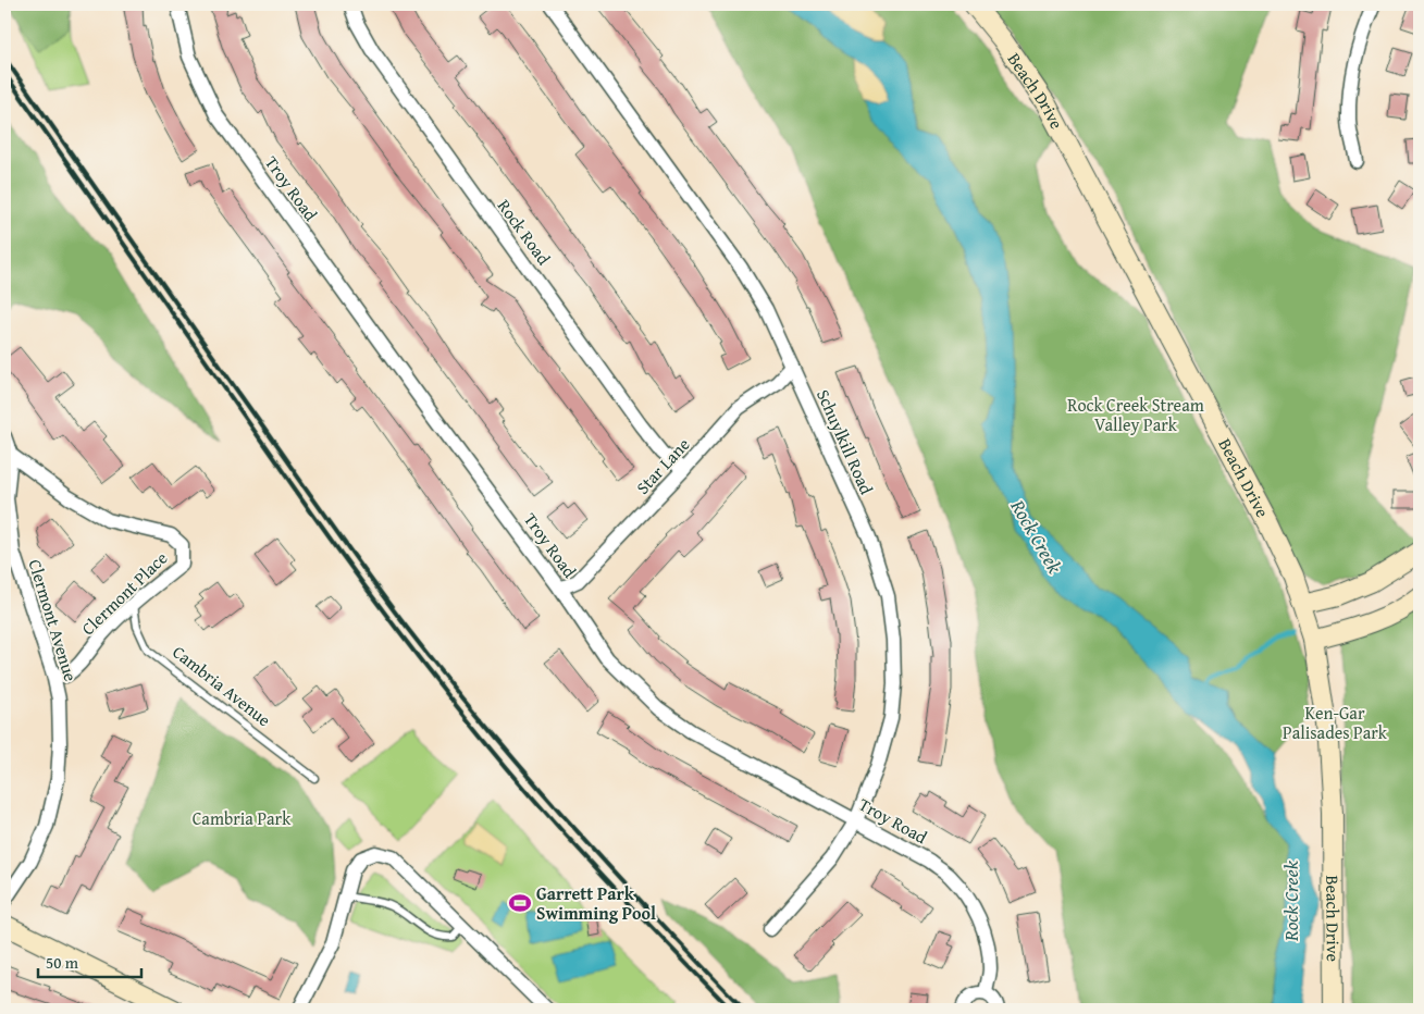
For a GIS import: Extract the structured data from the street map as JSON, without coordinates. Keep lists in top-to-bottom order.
{
  "streets": {
    "street": [
      "Beach Drive",
      "Troy Road",
      "Rock Road",
      "Schuylkill Road",
      "Star Lane",
      "Clermont Place",
      "Clermont Avenue"
    ],
    "lane": ["Cambria Avenue"]
  },
  "crossings": [
    ["Troy Road", "Schuylkill Road"],
    ["Troy Road", "Star Lane"],
    ["Rock Road", "Star Lane"],
    ["Schuylkill Road", "Star Lane"],
    ["Clermont Place", "Clermont Avenue"],
    ["Clermont Place", "Cambria Avenue"]
  ],
  "water": ["Rock Creek"],
  "parks": ["Rock Creek Stream Valley Park", "Ken-Gar Palisades Park", "Cambria Park"],
  "places": {
    "sports": ["Garrett Park Swimming Pool"]
  },
  "scale_bar": "50 m"
}
